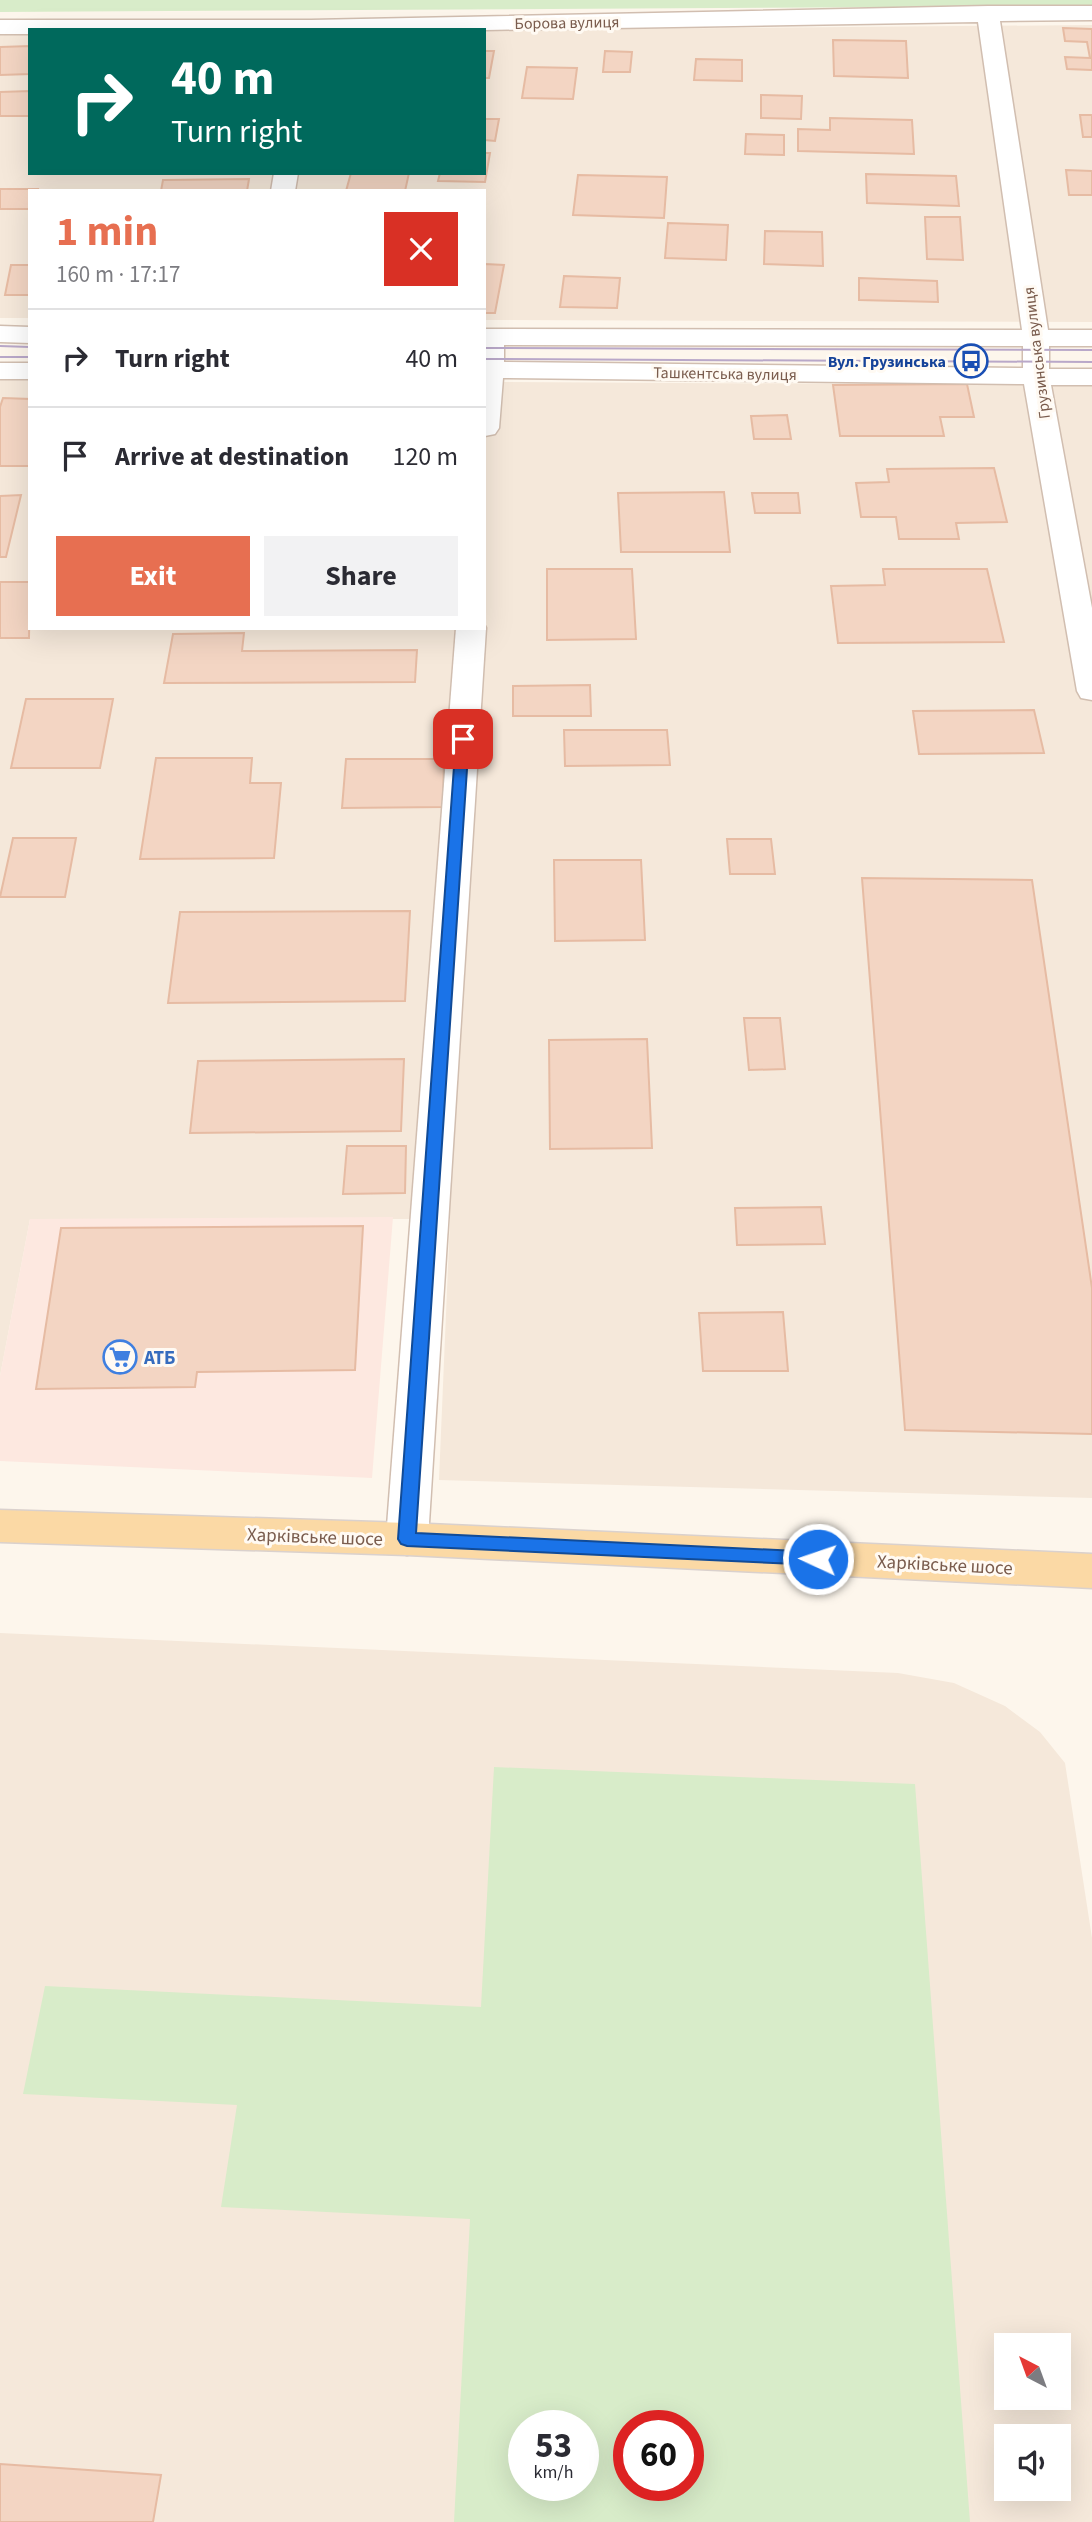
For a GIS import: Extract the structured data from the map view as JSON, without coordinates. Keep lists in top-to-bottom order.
{
  "streets": {
    "main road": ["Харківське шосе"],
    "street": ["Борова вулиця", "Грузинська вулиця", "Ташкентська вулиця"]
  },
  "crossings": [
    ["Борова вулиця", "Грузинська вулиця"],
    ["Грузинська вулиця", "Ташкентська вулиця"]
  ],
  "places": {
    "bus stop": ["Вул. Грузинська"],
    "supermarket": ["АТБ"]
  },
  "north": "top left",
  "page": {
    "turn": ["40 m", "Turn right"],
    "heading": ["1 min", "160 m · 17:17"],
    "list": [
      {
        "name": "Turn right",
        "value": "40 m"
      },
      {
        "name": "Arrive at destination",
        "value": "120 m"
      }
    ],
    "buttons": ["Exit", "Share"],
    "speed": "53 km/h",
    "limit": "60"
  }
}
